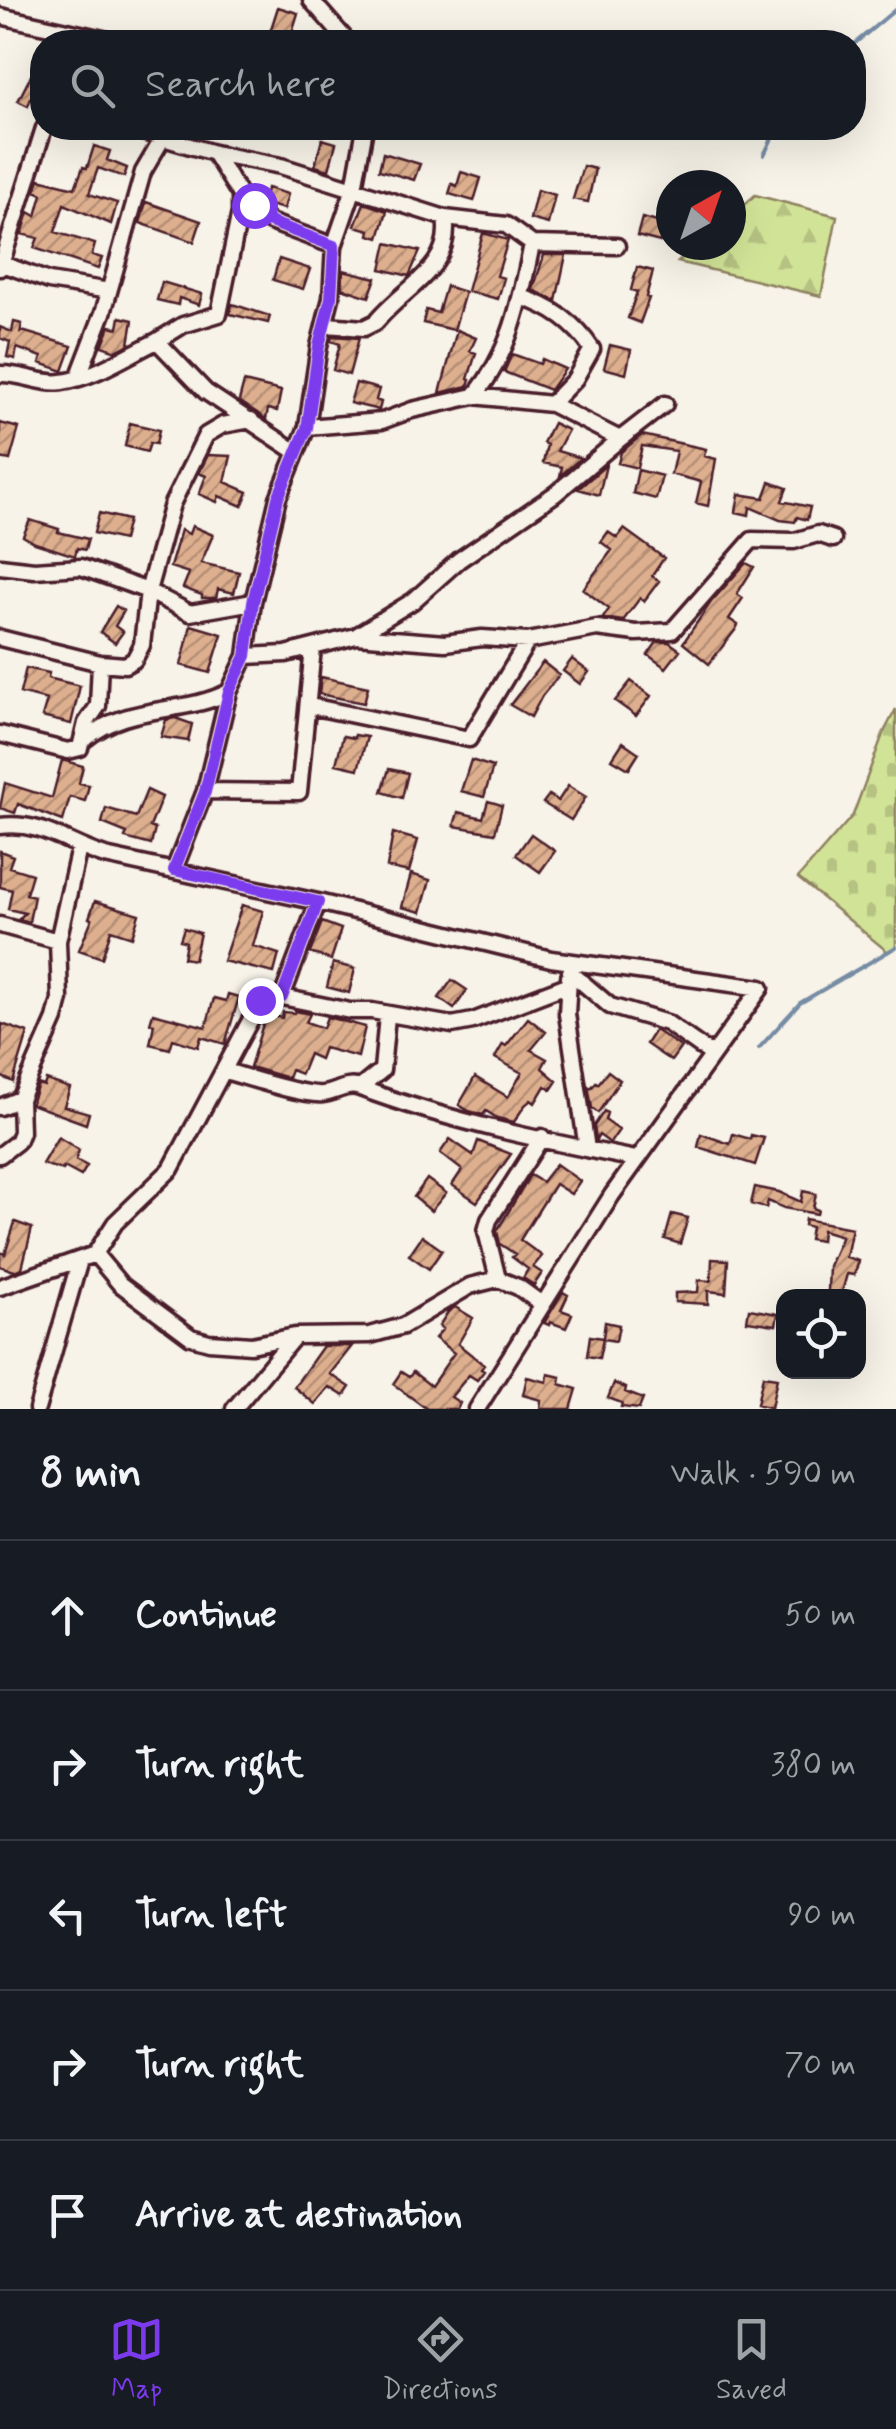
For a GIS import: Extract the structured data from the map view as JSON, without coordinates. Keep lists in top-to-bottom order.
{
  "north": "top right",
  "page": {
    "search": "Search here",
    "heading": ["8 min", "Walk · 590 m"],
    "list": [
      ["Continue", "50 m"],
      ["Turn right", "380 m"],
      ["Turn left", "90 m"],
      ["Turn right", "70 m"],
      "Arrive at destination"
    ],
    "nav": ["Map", "Directions", "Saved"]
  }
}
